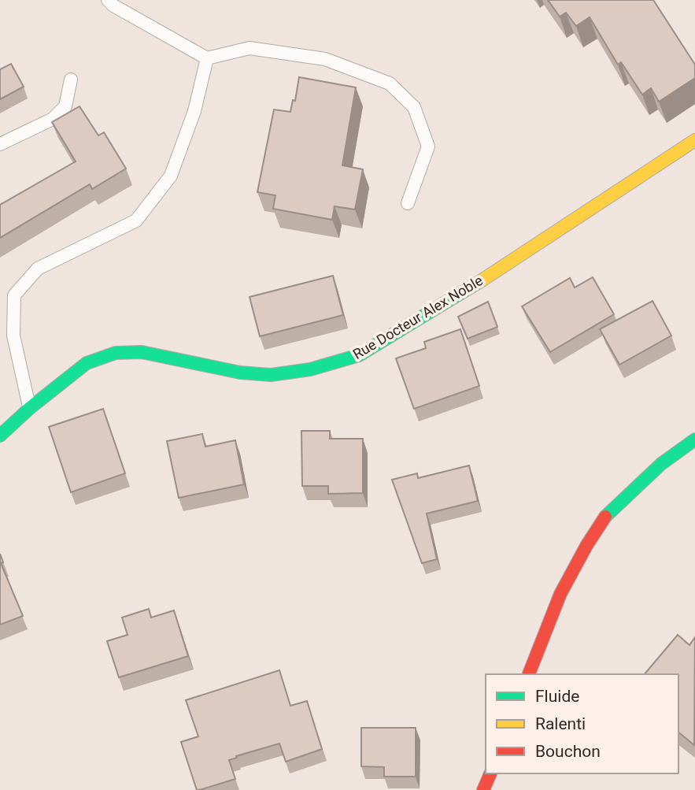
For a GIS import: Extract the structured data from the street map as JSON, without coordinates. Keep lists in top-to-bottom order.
{
  "streets": {
    "street": ["Rue Docteur Alex Noble"]
  },
  "legend": ["Fluide", "Ralenti", "Bouchon"]
}
